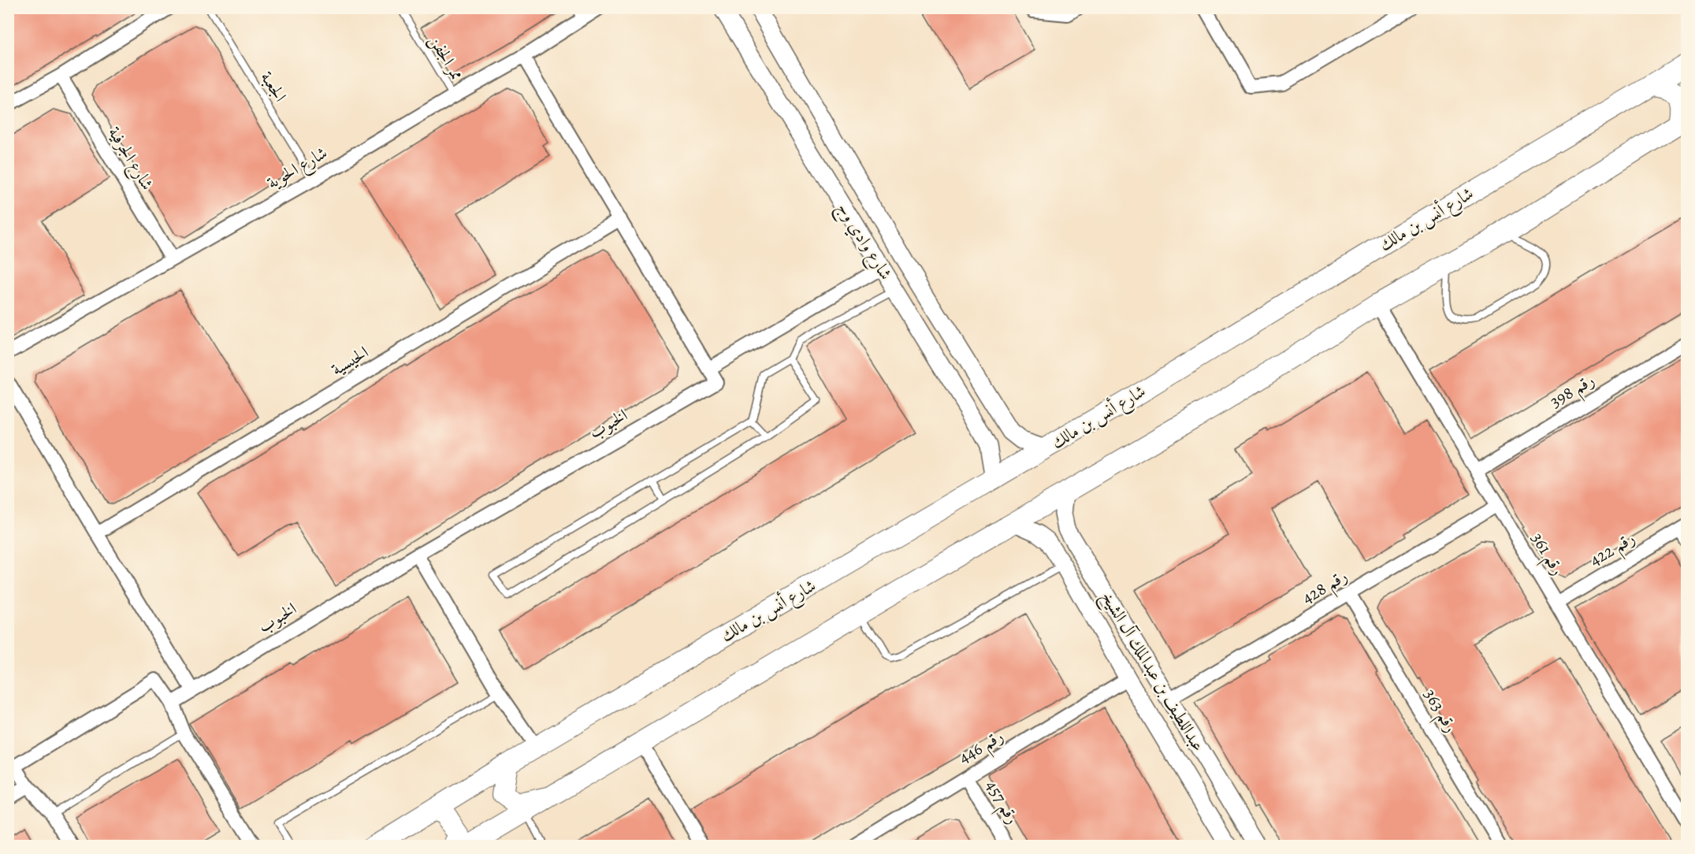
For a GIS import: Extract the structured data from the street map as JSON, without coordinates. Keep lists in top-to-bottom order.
{
  "streets": {
    "main road": ["شارع أنس بن مالك"],
    "street": [
      "شارع الجرفية",
      "شارع الحوية",
      "شارع وادي وج",
      "الحيسية",
      "رقم 398",
      "الخبوب",
      "رقم 422",
      "رقم 361",
      "رقم 428",
      "عبداللطيف بن عبدالملك آل الشيخ",
      "رقم 363",
      "رقم 446",
      "رقم 457"
    ],
    "lane": ["ممر الجفن", "الجعبة"]
  },
  "crossings": [
    ["ممر الجفن", "شارع الحوية"],
    ["الجعبة", "شارع الحوية"],
    ["شارع الجرفية", "شارع الحوية"],
    ["شارع الحوية", "الخبوب"],
    ["شارع أنس بن مالك", "شارع وادي وج"],
    ["الحيسية", "الخبوب"],
    ["رقم 398", "رقم 361"],
    ["رقم 422", "رقم 361"],
    ["رقم 361", "رقم 428"],
    ["رقم 428", "عبداللطيف بن عبدالملك آل الشيخ"],
    ["رقم 428", "رقم 363"],
    ["عبداللطيف بن عبدالملك آل الشيخ", "رقم 446"],
    ["رقم 446", "رقم 457"]
  ]
}
